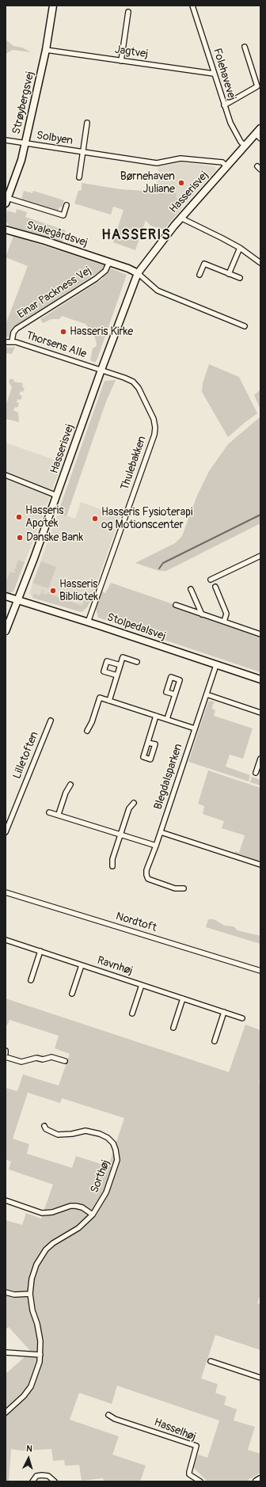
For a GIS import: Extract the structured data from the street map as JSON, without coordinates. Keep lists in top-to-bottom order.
{
  "streets": {
    "street": [
      "Jagtvej",
      "Folehavevej",
      "Strøybergsvej",
      "Solbyen",
      "Hasserisvej",
      "Svalegårdsvej",
      "Einar Packness Vej",
      "Thorsens Alle",
      "Thulebakken",
      "Stolpedalsvej",
      "Lilletoften",
      "Blegdalsparken",
      "Nordtoft",
      "Ravnhøj",
      "Sorthøj",
      "Hasselhøj"
    ]
  },
  "crossings": [
    ["Jagtvej", "Folehavevej"],
    ["Jagtvej", "Strøybergsvej"],
    ["Folehavevej", "Hasserisvej"],
    ["Strøybergsvej", "Solbyen"],
    ["Solbyen", "Hasserisvej"],
    ["Hasserisvej", "Svalegårdsvej"],
    ["Hasserisvej", "Thorsens Alle"],
    ["Hasserisvej", "Thulebakken"],
    ["Hasserisvej", "Stolpedalsvej"],
    ["Svalegårdsvej", "Einar Packness Vej"],
    ["Einar Packness Vej", "Thorsens Alle"],
    ["Thorsens Alle", "Thulebakken"],
    ["Thulebakken", "Stolpedalsvej"],
    ["Stolpedalsvej", "Blegdalsparken"]
  ],
  "districts": ["HASSERIS"],
  "places": [
    "Børnehaven Juliane",
    "Hasseris Kirke",
    "Hasseris Apotek",
    "Hasseris Fysioterapi og Motionscenter",
    "Danske Bank",
    "Hasseris Bibliotek"
  ],
  "north": "top"
}
